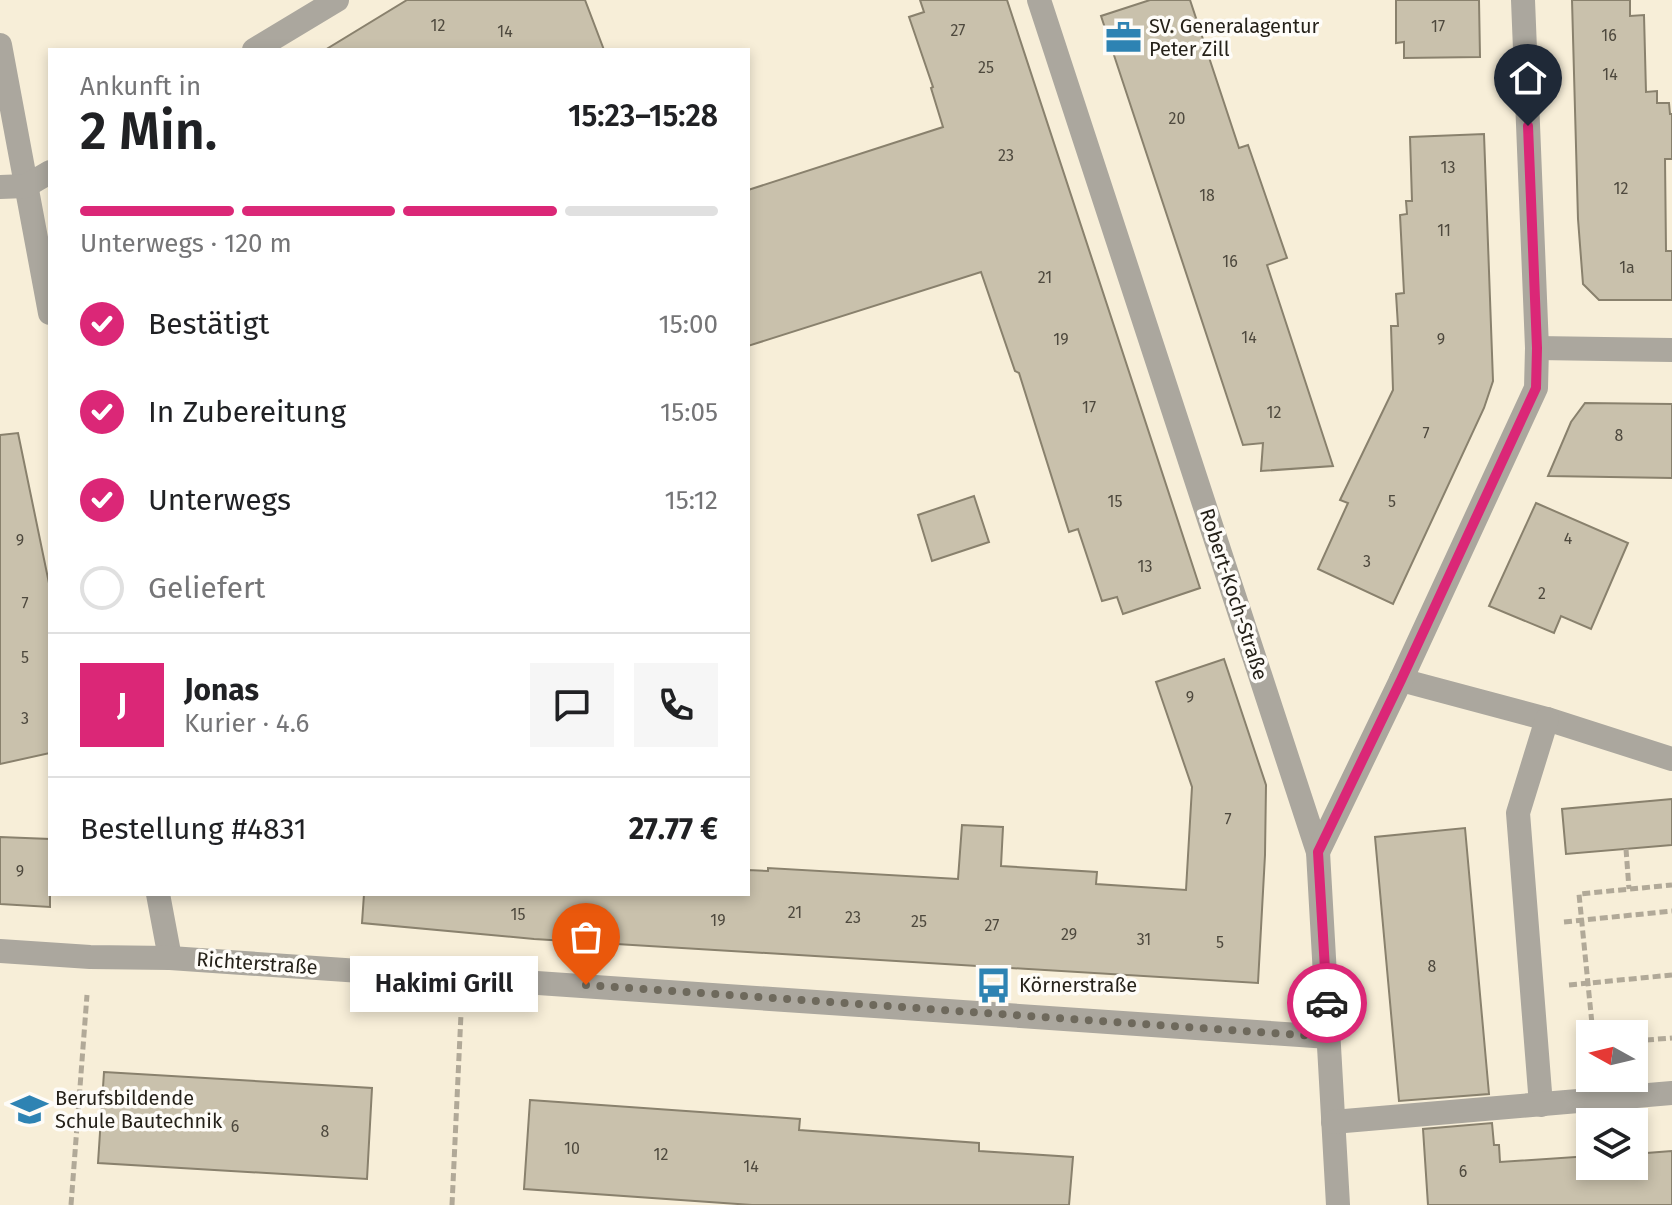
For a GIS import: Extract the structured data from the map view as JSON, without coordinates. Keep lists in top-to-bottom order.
{
  "streets": {
    "street": ["Robert-Koch-Straße", "Richterstraße"]
  },
  "crossings": [
    ["Robert-Koch-Straße", "Richterstraße"]
  ],
  "places": {
    "office": ["SV. Generalagentur Peter Zill"],
    "other": ["Hakimi Grill"],
    "bus stop": ["Körnerstraße"],
    "school or university": ["Berufsbildende Schule Bautechnik"]
  },
  "house_numbers": [
    "12",
    "17",
    "27",
    "14",
    "16",
    "25",
    "14",
    "20",
    "23",
    "13",
    "12",
    "18",
    "11",
    "16",
    "1a",
    "21",
    "14",
    "19",
    "9",
    "17",
    "12",
    "7",
    "8",
    "15",
    "5",
    "4",
    "9",
    "3",
    "13",
    "2",
    "7",
    "5",
    "9",
    "3",
    "7",
    "9",
    "21",
    "15",
    "23",
    "19",
    "25",
    "27",
    "29",
    "31",
    "5",
    "8",
    "6",
    "8",
    "10",
    "12",
    "14",
    "6"
  ],
  "north": "left",
  "page": {
    "heading": ["2 Min.", "Ankunft in", "15:23–15:28"],
    "panel": [
      "Jonas",
      "Kurier · 4.6",
      "Bestellung #4831",
      "27.77 €"
    ],
    "bar": "Unterwegs · 120 m",
    "list": [
      ["Bestätigt", "15:00"],
      ["In Zubereitung", "15:05"],
      ["Unterwegs", "15:12"],
      "Geliefert"
    ],
    "round": "J",
    "bubble": "Hakimi Grill"
  }
}
